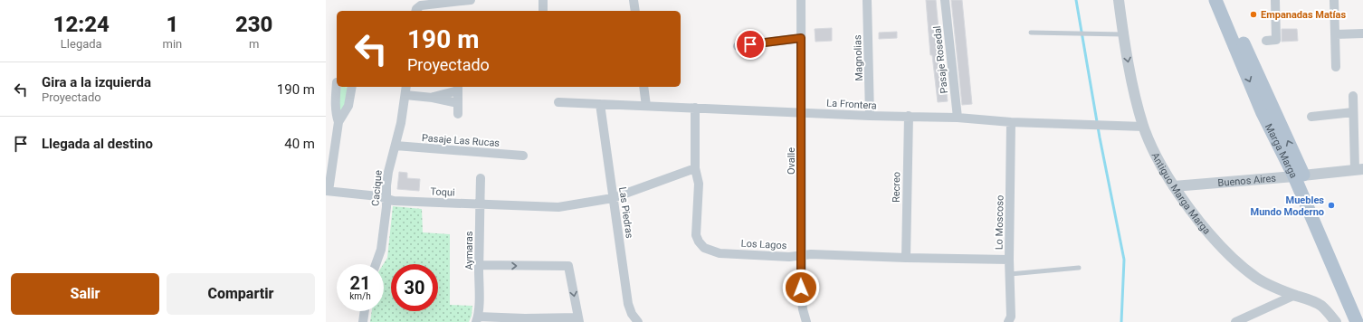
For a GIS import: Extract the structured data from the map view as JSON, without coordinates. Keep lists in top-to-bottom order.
{
  "streets": {
    "main road": ["Marga Marga"],
    "street": [
      "Magnolias",
      "Pasaje Rosedal",
      "La Frontera",
      "Pasaje Las Rucas",
      "Ovalle",
      "Buenos Aires",
      "Recreo",
      "Cacique",
      "Toqui",
      "Antiguo Marga Marga",
      "Las Piedras",
      "Lo Moscoso",
      "Los Lagos",
      "Aymaras"
    ]
  },
  "crossings": [
    ["Magnolias", "La Frontera"],
    ["Pasaje Rosedal", "La Frontera"],
    ["La Frontera", "Ovalle"],
    ["La Frontera", "Recreo"],
    ["La Frontera", "Antiguo Marga Marga"],
    ["La Frontera", "Las Piedras"],
    ["La Frontera", "Lo Moscoso"],
    ["La Frontera", "Los Lagos"],
    ["Pasaje Las Rucas", "Cacique"],
    ["Marga Marga", "Buenos Aires"],
    ["Ovalle", "Los Lagos"],
    ["Buenos Aires", "Antiguo Marga Marga"],
    ["Recreo", "Los Lagos"],
    ["Cacique", "Toqui"],
    ["Toqui", "Las Piedras"],
    ["Toqui", "Los Lagos"],
    ["Toqui", "Aymaras"],
    ["Lo Moscoso", "Los Lagos"]
  ],
  "places": ["Empanadas Matías", "Muebles Mundo Moderno"],
  "page": {
    "eta": [
      "12:24",
      "Llegada",
      "1",
      "min",
      "230",
      "m"
    ],
    "turn": ["190 m", "Proyectado"],
    "list": [
      {
        "name": "Gira a la izquierda",
        "note": "Proyectado",
        "value": "190 m"
      },
      {
        "name": "Llegada al destino",
        "value": "40 m"
      }
    ],
    "speed": "21 km/h",
    "limit": "30",
    "buttons": ["Salir", "Compartir"]
  }
}
